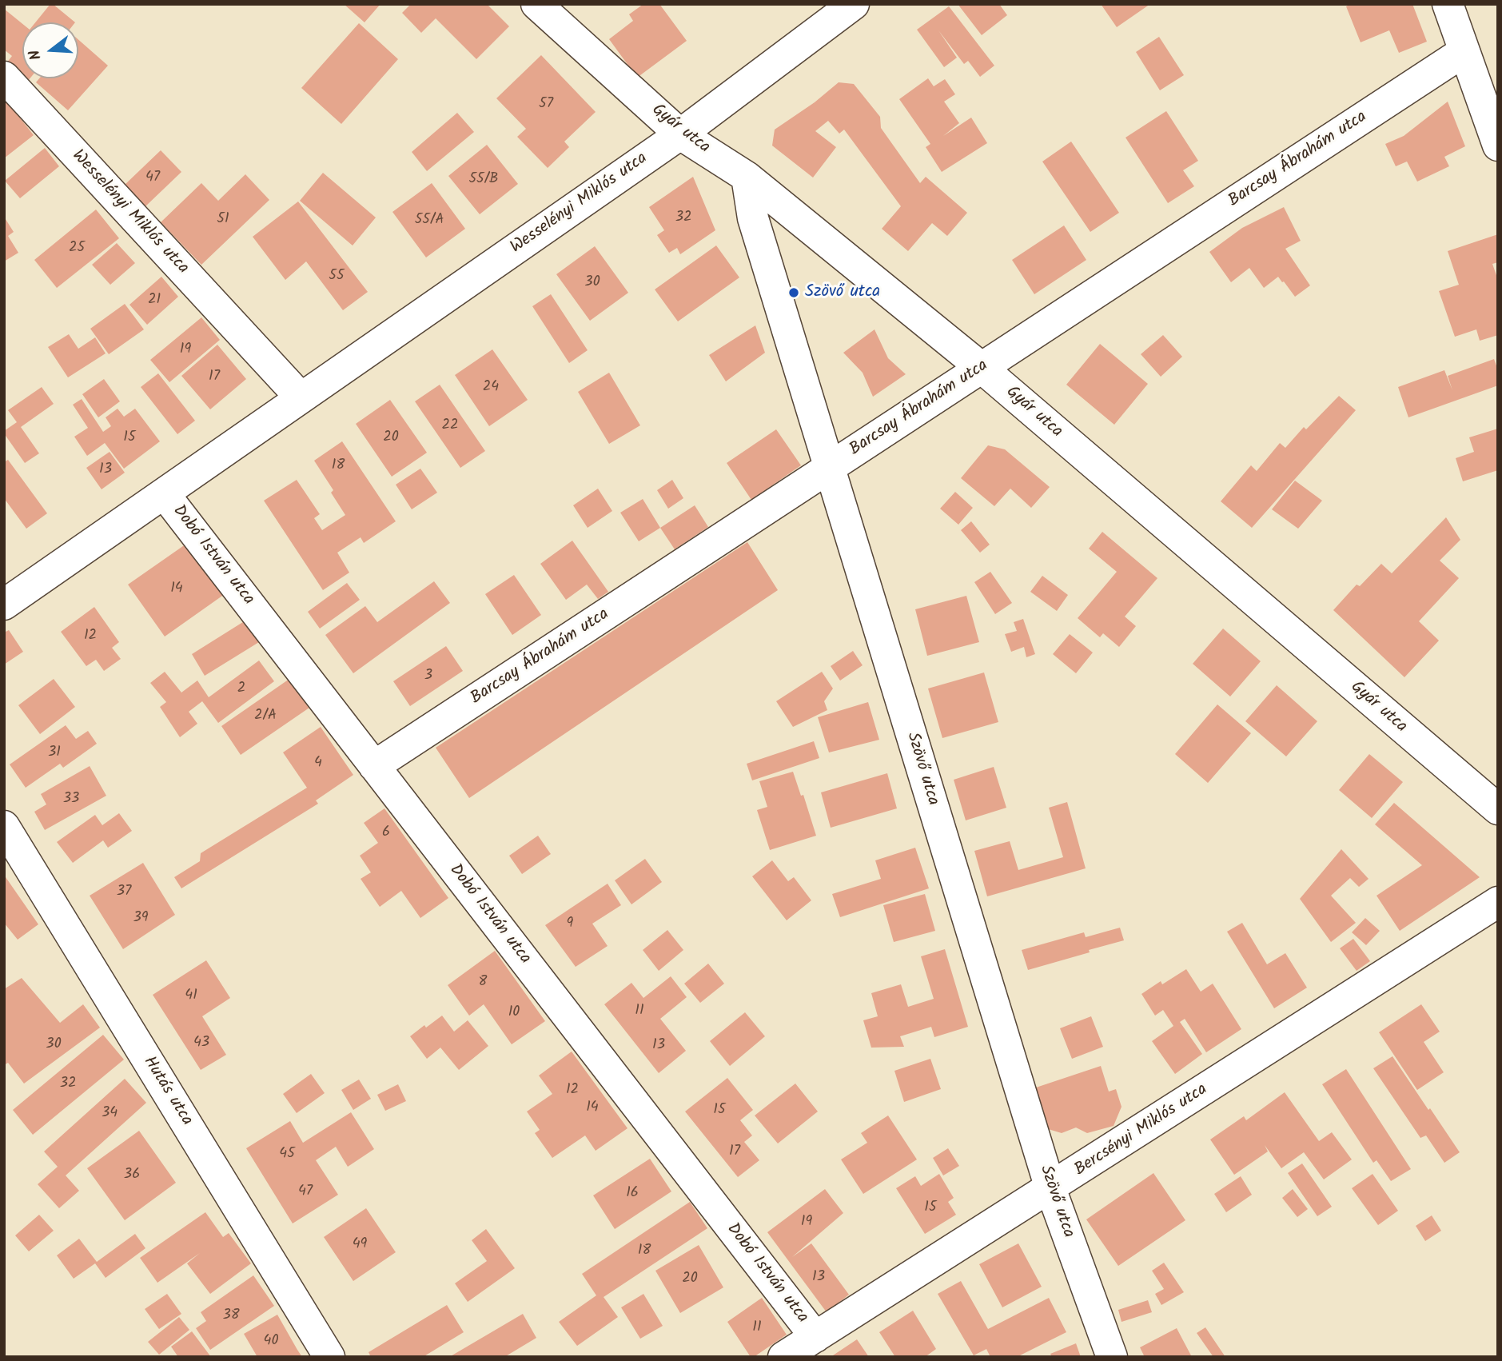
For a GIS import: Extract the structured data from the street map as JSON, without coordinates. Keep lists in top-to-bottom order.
{
  "streets": {
    "street": [
      "Gyár utca",
      "Barcsay Ábrahám utca",
      "Wesselényi Miklós utca",
      "Dobó István utca",
      "Szövő utca",
      "Hutás utca",
      "Bercsényi Miklós utca"
    ]
  },
  "crossings": [
    ["Gyár utca", "Barcsay Ábrahám utca"],
    ["Gyár utca", "Wesselényi Miklós utca"],
    ["Gyár utca", "Szövő utca"],
    ["Barcsay Ábrahám utca", "Dobó István utca"],
    ["Barcsay Ábrahám utca", "Szövő utca"],
    ["Wesselényi Miklós utca", "Dobó István utca"],
    ["Dobó István utca", "Bercsényi Miklós utca"],
    ["Szövő utca", "Bercsényi Miklós utca"]
  ],
  "places": ["Szövő utca"],
  "house_numbers": [
    "57",
    "47",
    "55/B",
    "32",
    "51",
    "55/A",
    "25",
    "55",
    "30",
    "21",
    "19",
    "17",
    "24",
    "22",
    "15",
    "20",
    "18",
    "13",
    "14",
    "12",
    "3",
    "2",
    "2/A",
    "31",
    "4",
    "33",
    "6",
    "37",
    "39",
    "9",
    "8",
    "41",
    "11",
    "10",
    "43",
    "30",
    "13",
    "32",
    "12",
    "14",
    "15",
    "34",
    "17",
    "45",
    "36",
    "47",
    "16",
    "15",
    "19",
    "49",
    "18",
    "13",
    "20",
    "38",
    "11",
    "40"
  ],
  "north": "left"
}
